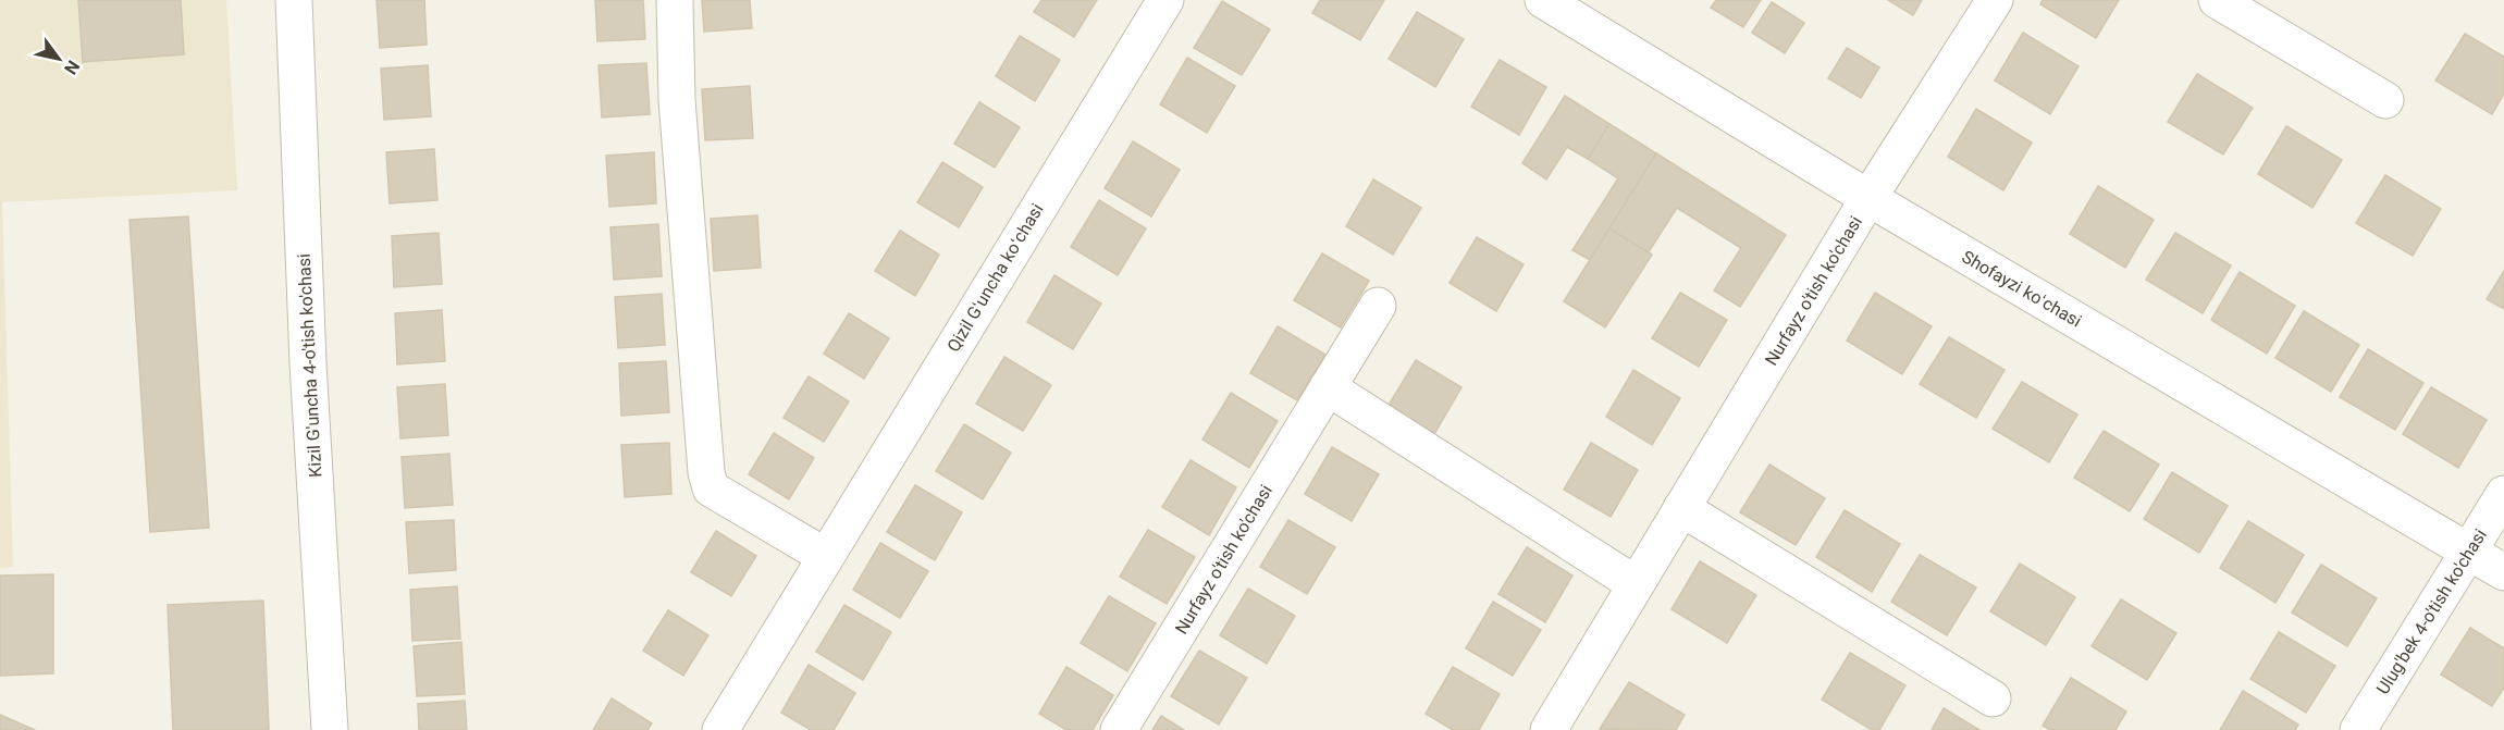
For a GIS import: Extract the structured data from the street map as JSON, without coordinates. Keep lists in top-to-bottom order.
{
  "streets": {
    "street": [
      "Qizil Gʻuncha koʻchasi",
      "Shofayzi koʻchasi",
      "Nurfayz o'tish ko'chasi",
      "Kizil G'uncha 4-o'tish ko'chasi",
      "Ulug'bek 4-o'tish ko'chasi"
    ]
  },
  "crossings": [
    ["Shofayzi koʻchasi", "Nurfayz o'tish ko'chasi"],
    ["Shofayzi koʻchasi", "Ulug'bek 4-o'tish ko'chasi"]
  ],
  "north": "bottom right"
}
